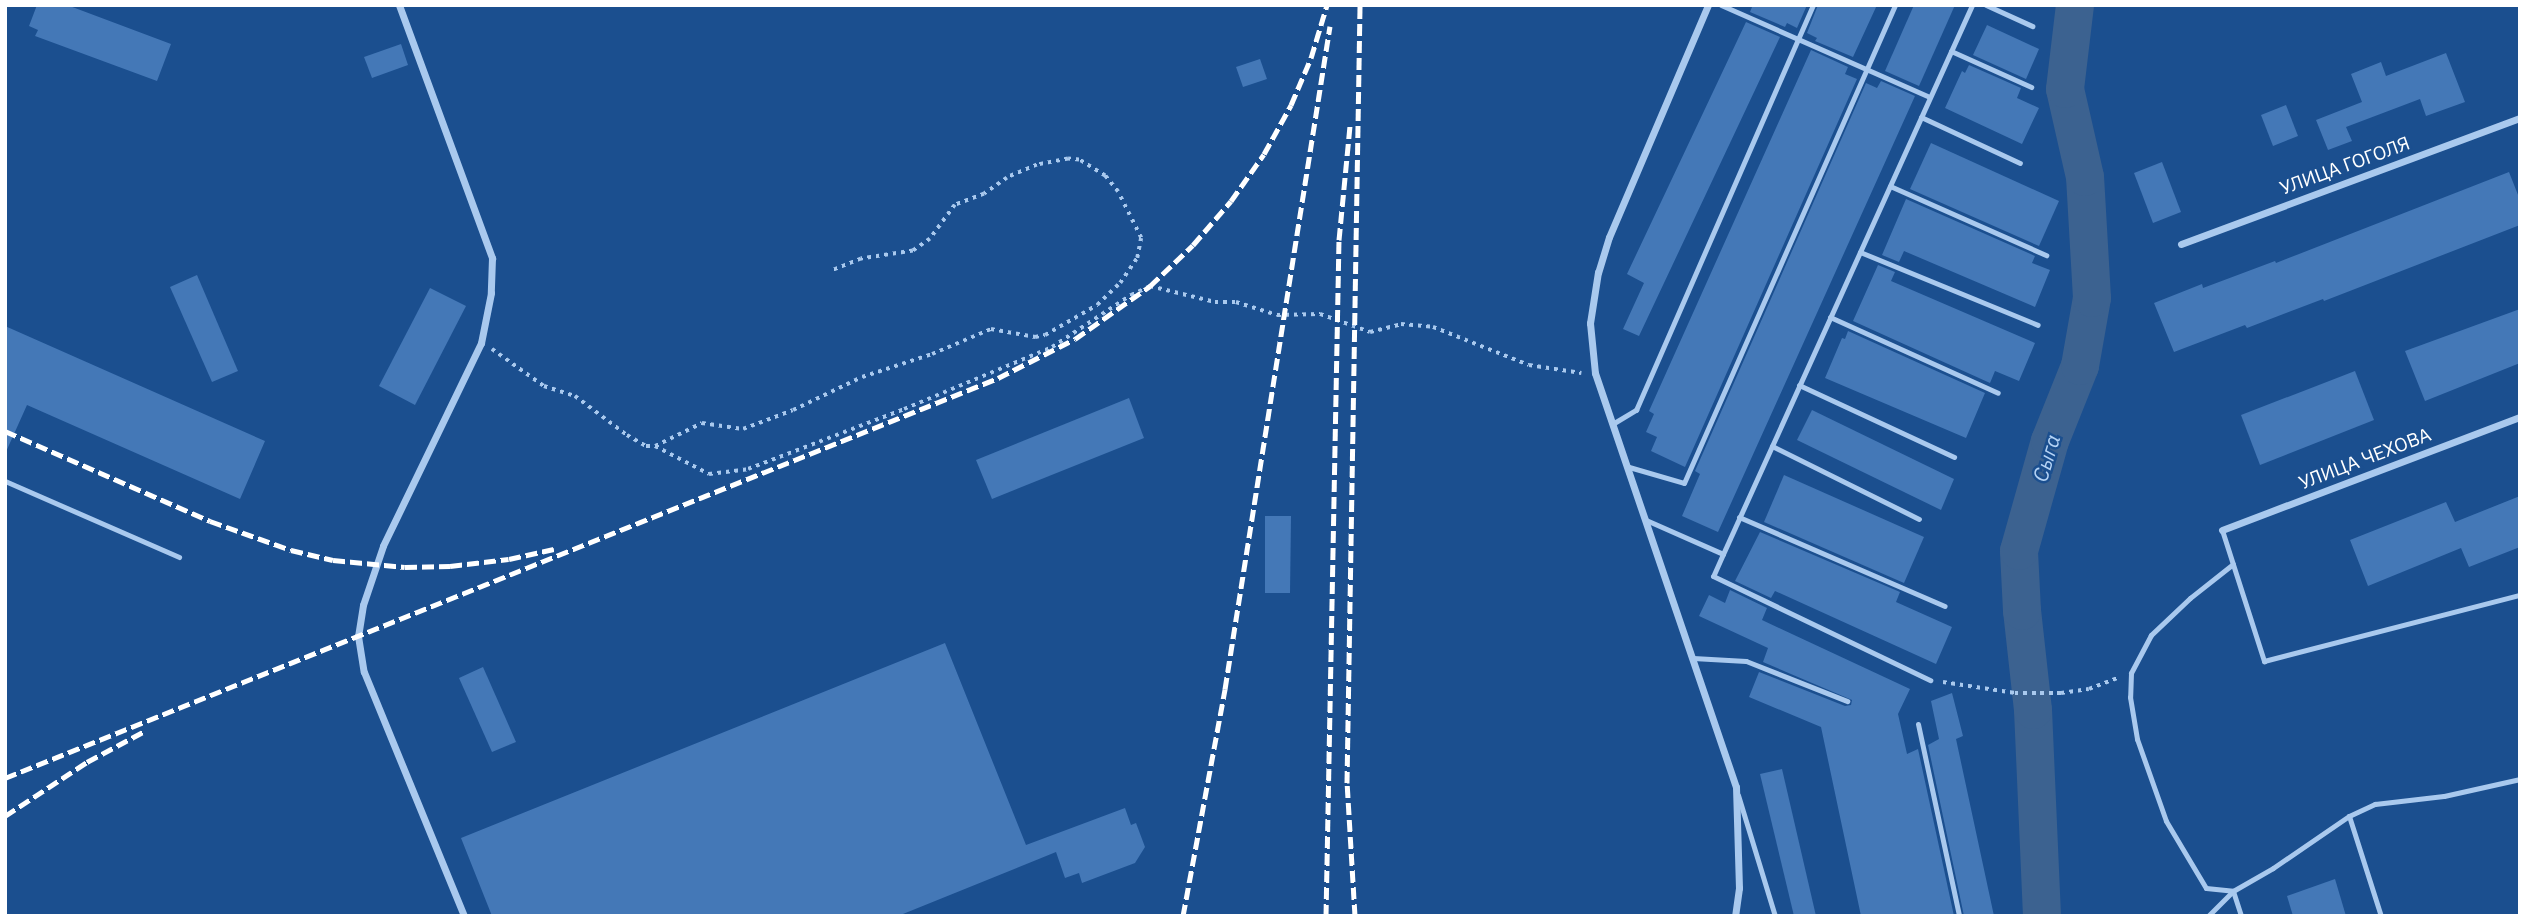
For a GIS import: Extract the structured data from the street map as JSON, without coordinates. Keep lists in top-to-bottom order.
{
  "streets": {
    "street": ["УЛИЦА ГОГОЛЯ", "УЛИЦА ЧЕХОВА"]
  },
  "water": ["Сыга"]
}
